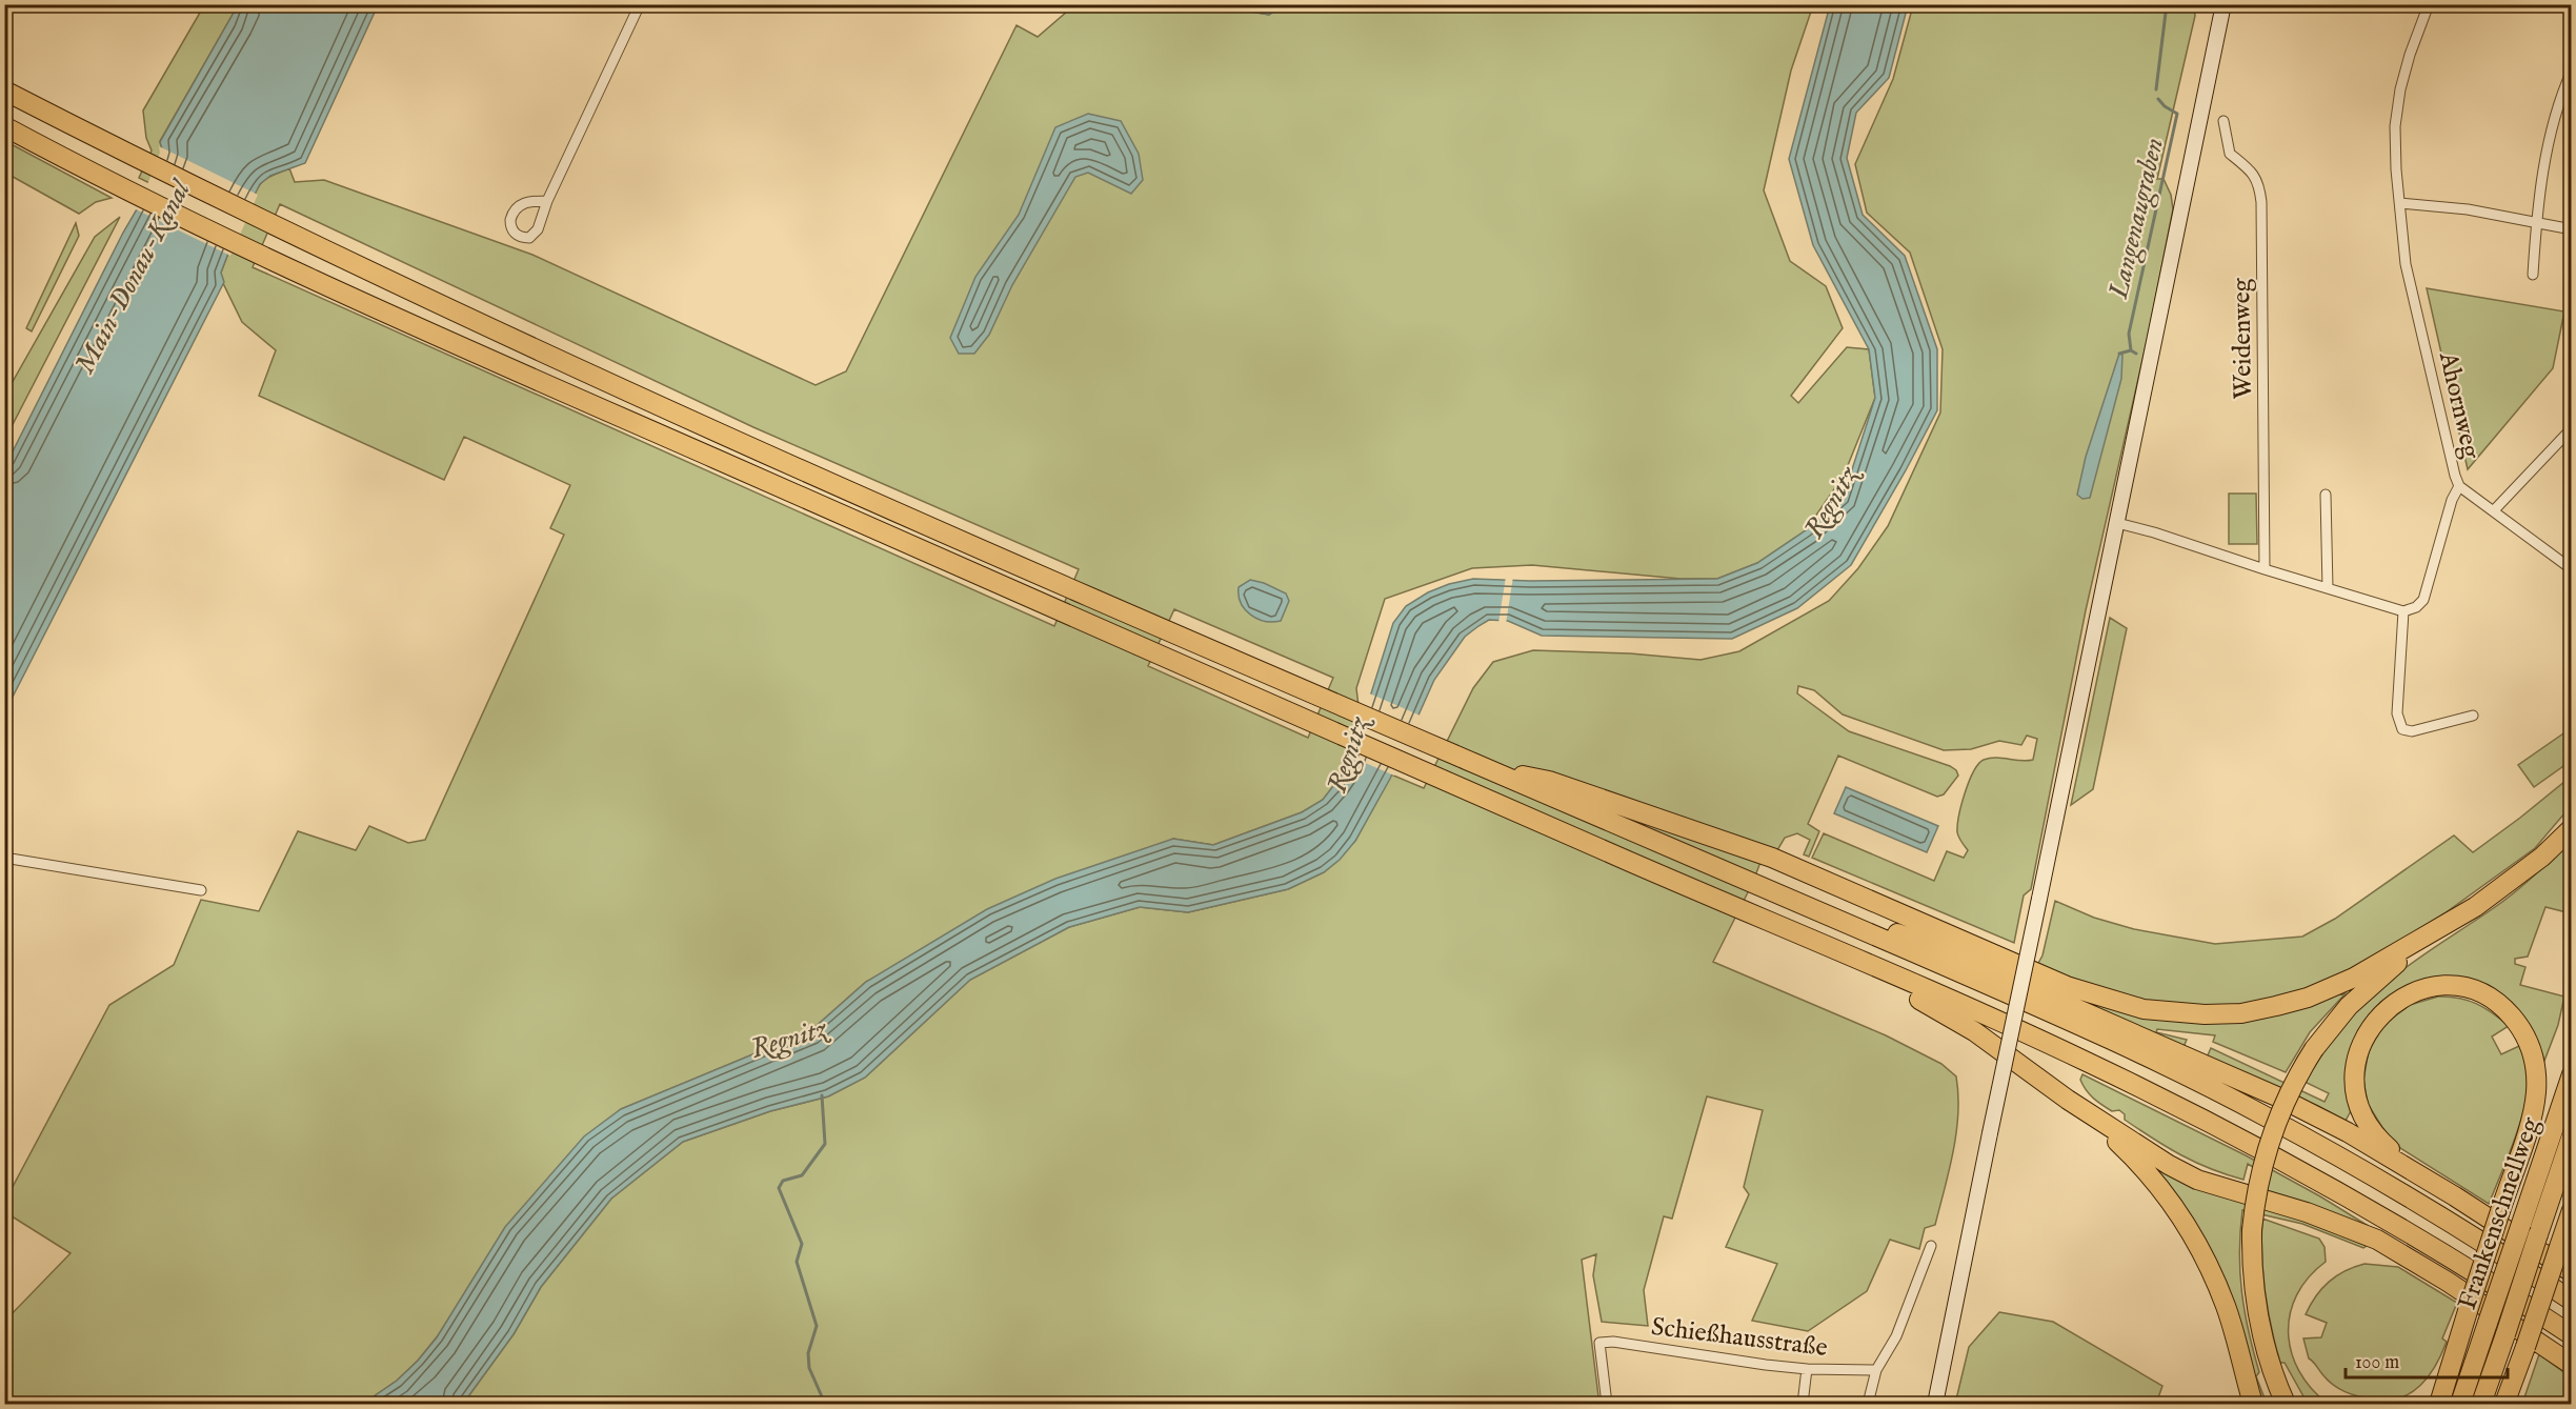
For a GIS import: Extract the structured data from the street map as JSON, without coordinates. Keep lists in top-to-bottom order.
{
  "streets": {
    "highway": ["Frankenschnellweg"],
    "street": ["Weidenweg", "Ahornweg", "Schießhausstraße"]
  },
  "water": ["Langenaugraben", "Main-Donau-Kanal", "Regnitz"],
  "scale_bar": "100 m"
}
